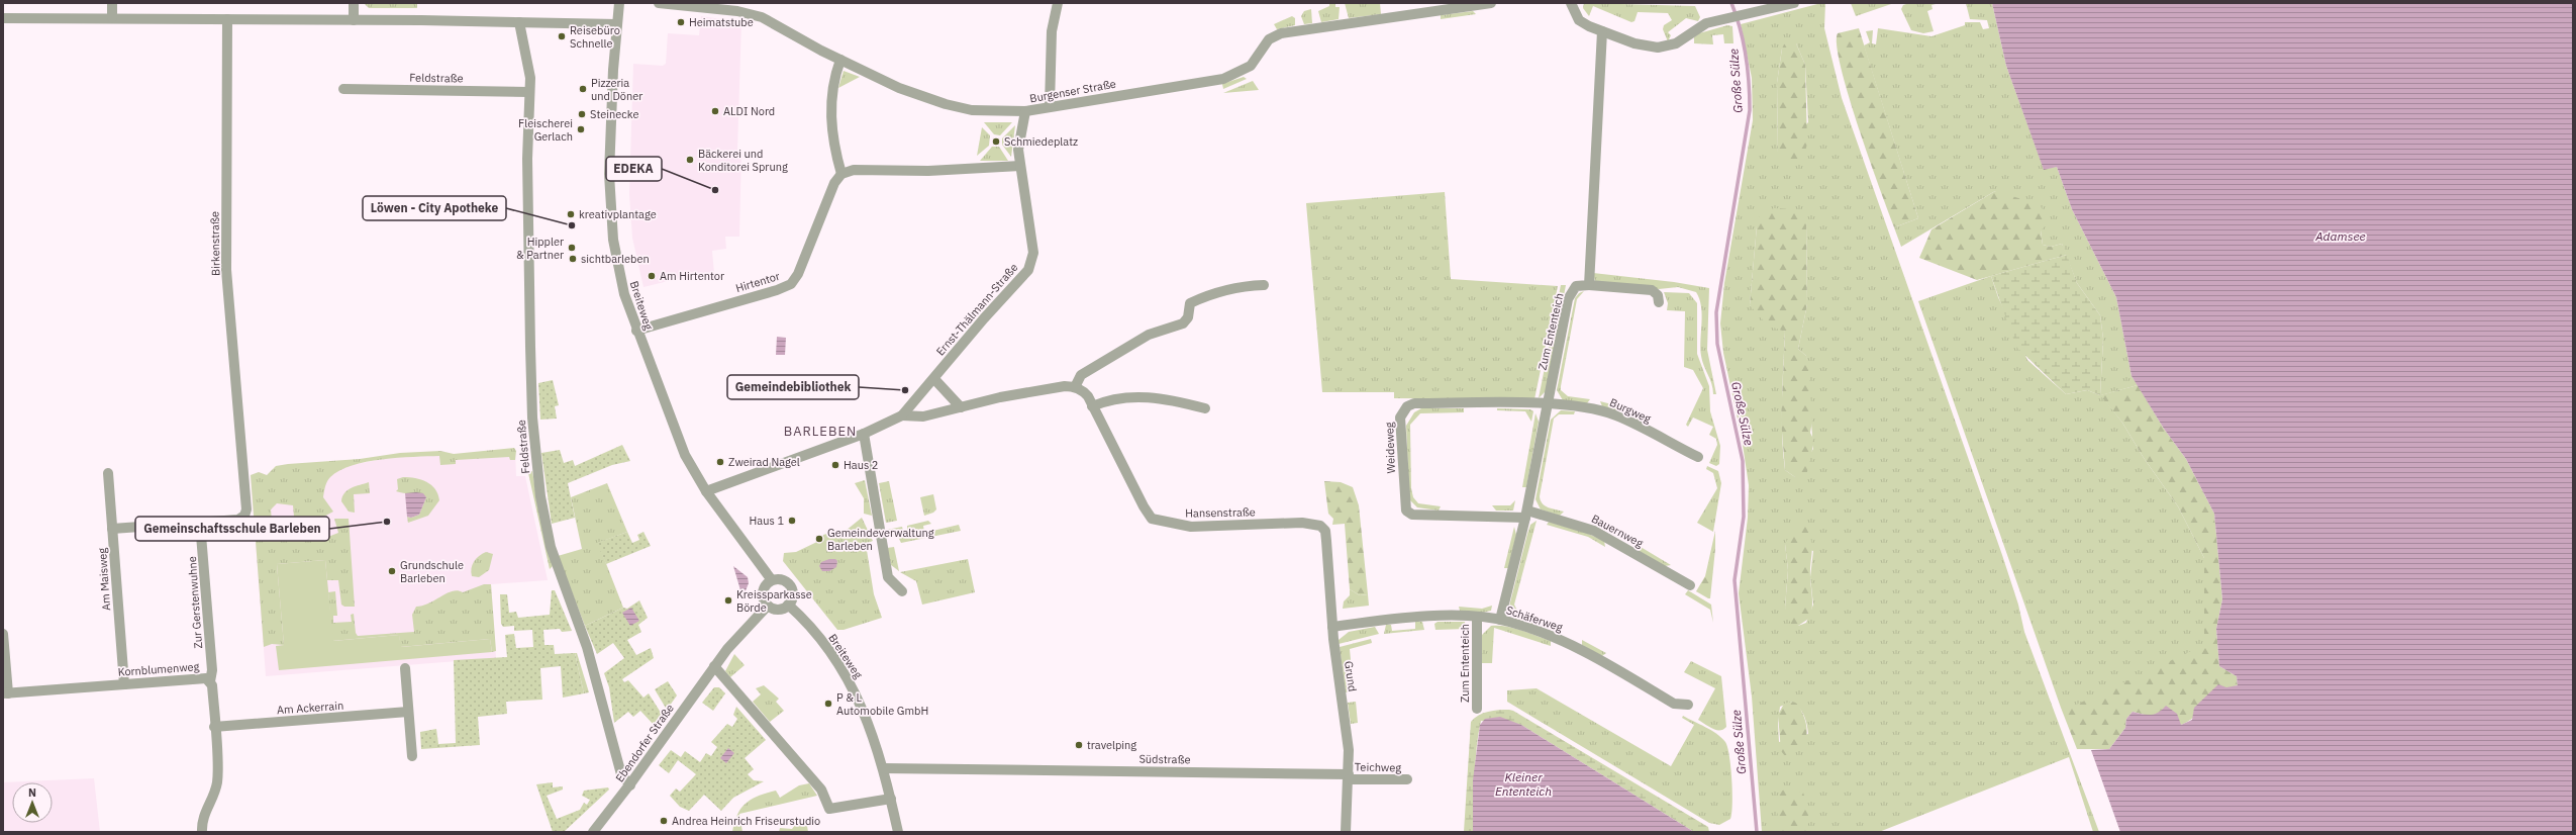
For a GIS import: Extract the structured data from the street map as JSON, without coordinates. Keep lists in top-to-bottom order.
{
  "streets": {
    "street": [
      "Feldstraße",
      "Burgenser Straße",
      "Birkenstraße",
      "Hirtentor",
      "Breiteweg",
      "Ernst-Thälmann-Straße",
      "Zum Ententeich",
      "Burgweg",
      "Weideweg",
      "Hansenstraße",
      "Bauernweg",
      "Am Maisweg",
      "Zur Gerstenwuhne",
      "Schäferweg",
      "Kornblumenweg",
      "Grund",
      "Am Ackerrain",
      "Ebendorfer Straße",
      "Südstraße",
      "Teichweg"
    ]
  },
  "crossings": [
    ["Feldstraße", "Ebendorfer Straße"],
    ["Burgenser Straße", "Ernst-Thälmann-Straße"],
    ["Birkenstraße", "Zur Gerstenwuhne"],
    ["Hirtentor", "Breiteweg"],
    ["Breiteweg", "Ernst-Thälmann-Straße"],
    ["Breiteweg", "Ebendorfer Straße"],
    ["Breiteweg", "Südstraße"],
    ["Zum Ententeich", "Burgweg"],
    ["Zum Ententeich", "Weideweg"],
    ["Zum Ententeich", "Bauernweg"],
    ["Zum Ententeich", "Schäferweg"],
    ["Burgweg", "Weideweg"],
    ["Weideweg", "Bauernweg"],
    ["Hansenstraße", "Grund"],
    ["Am Maisweg", "Kornblumenweg"],
    ["Zur Gerstenwuhne", "Kornblumenweg"],
    ["Schäferweg", "Grund"],
    ["Kornblumenweg", "Am Ackerrain"],
    ["Grund", "Südstraße"],
    ["Grund", "Teichweg"],
    ["Südstraße", "Teichweg"]
  ],
  "districts": ["BARLEBEN"],
  "water": ["Große Sülze", "Adamsee", "Kleiner Ententeich"],
  "places": [
    "Heimatstube",
    "Reisebüro Schnelle",
    "Pizzeria und Döner",
    "ALDI Nord",
    "Steinecke",
    "Fleischerei Gerlach",
    "Schmiedeplatz",
    "Bäckerei und Konditorei Sprung",
    "EDEKA",
    "kreativplantage",
    "Löwen - City Apotheke",
    "Hippler & Partner",
    "sichtbarleben",
    "Am Hirtentor",
    "Gemeindebibliothek",
    "Zweirad Nagel",
    "Haus 2",
    "Haus 1",
    "Gemeinschaftsschule Barleben",
    "Gemeindeverwaltung Barleben",
    "Grundschule Barleben",
    "Kreissparkasse Börde",
    "P & L Automobile GmbH",
    "travelping",
    "Andrea Heinrich Friseurstudio"
  ],
  "north": "top"
}
